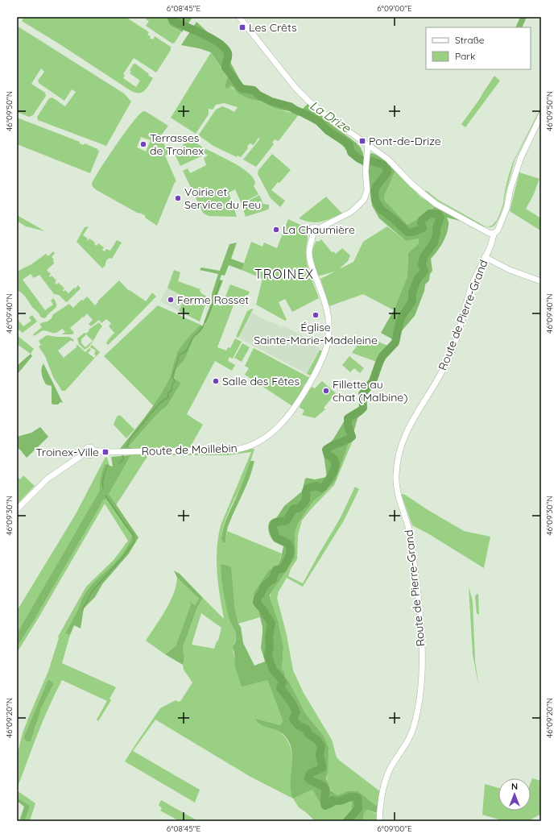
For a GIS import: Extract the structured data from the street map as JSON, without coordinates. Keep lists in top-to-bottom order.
{
  "streets": {
    "street": ["Route de Pierre-Grand", "Route de Moillebin"]
  },
  "districts": ["TROINEX"],
  "water": ["La Drize"],
  "places": {
    "transit": ["Les Crêts", "Pont-de-Drize", "Troinex-Ville"],
    "other": [
      "Terrasses de Troinex",
      "Voirie et Service du Feu",
      "La Chaumière",
      "Ferme Rosset",
      "Église Sainte-Marie-Madeleine",
      "Salle des Fêtes",
      "Fillette au chat (Malbine)"
    ]
  },
  "legend": ["Straße", "Park"],
  "north": "top",
  "coordinates": [
    "6°08'45\"E",
    "6°09'00\"E",
    "46°09'50\"N",
    "46°09'40\"N",
    "46°09'30\"N",
    "46°09'20\"N"
  ]
}
